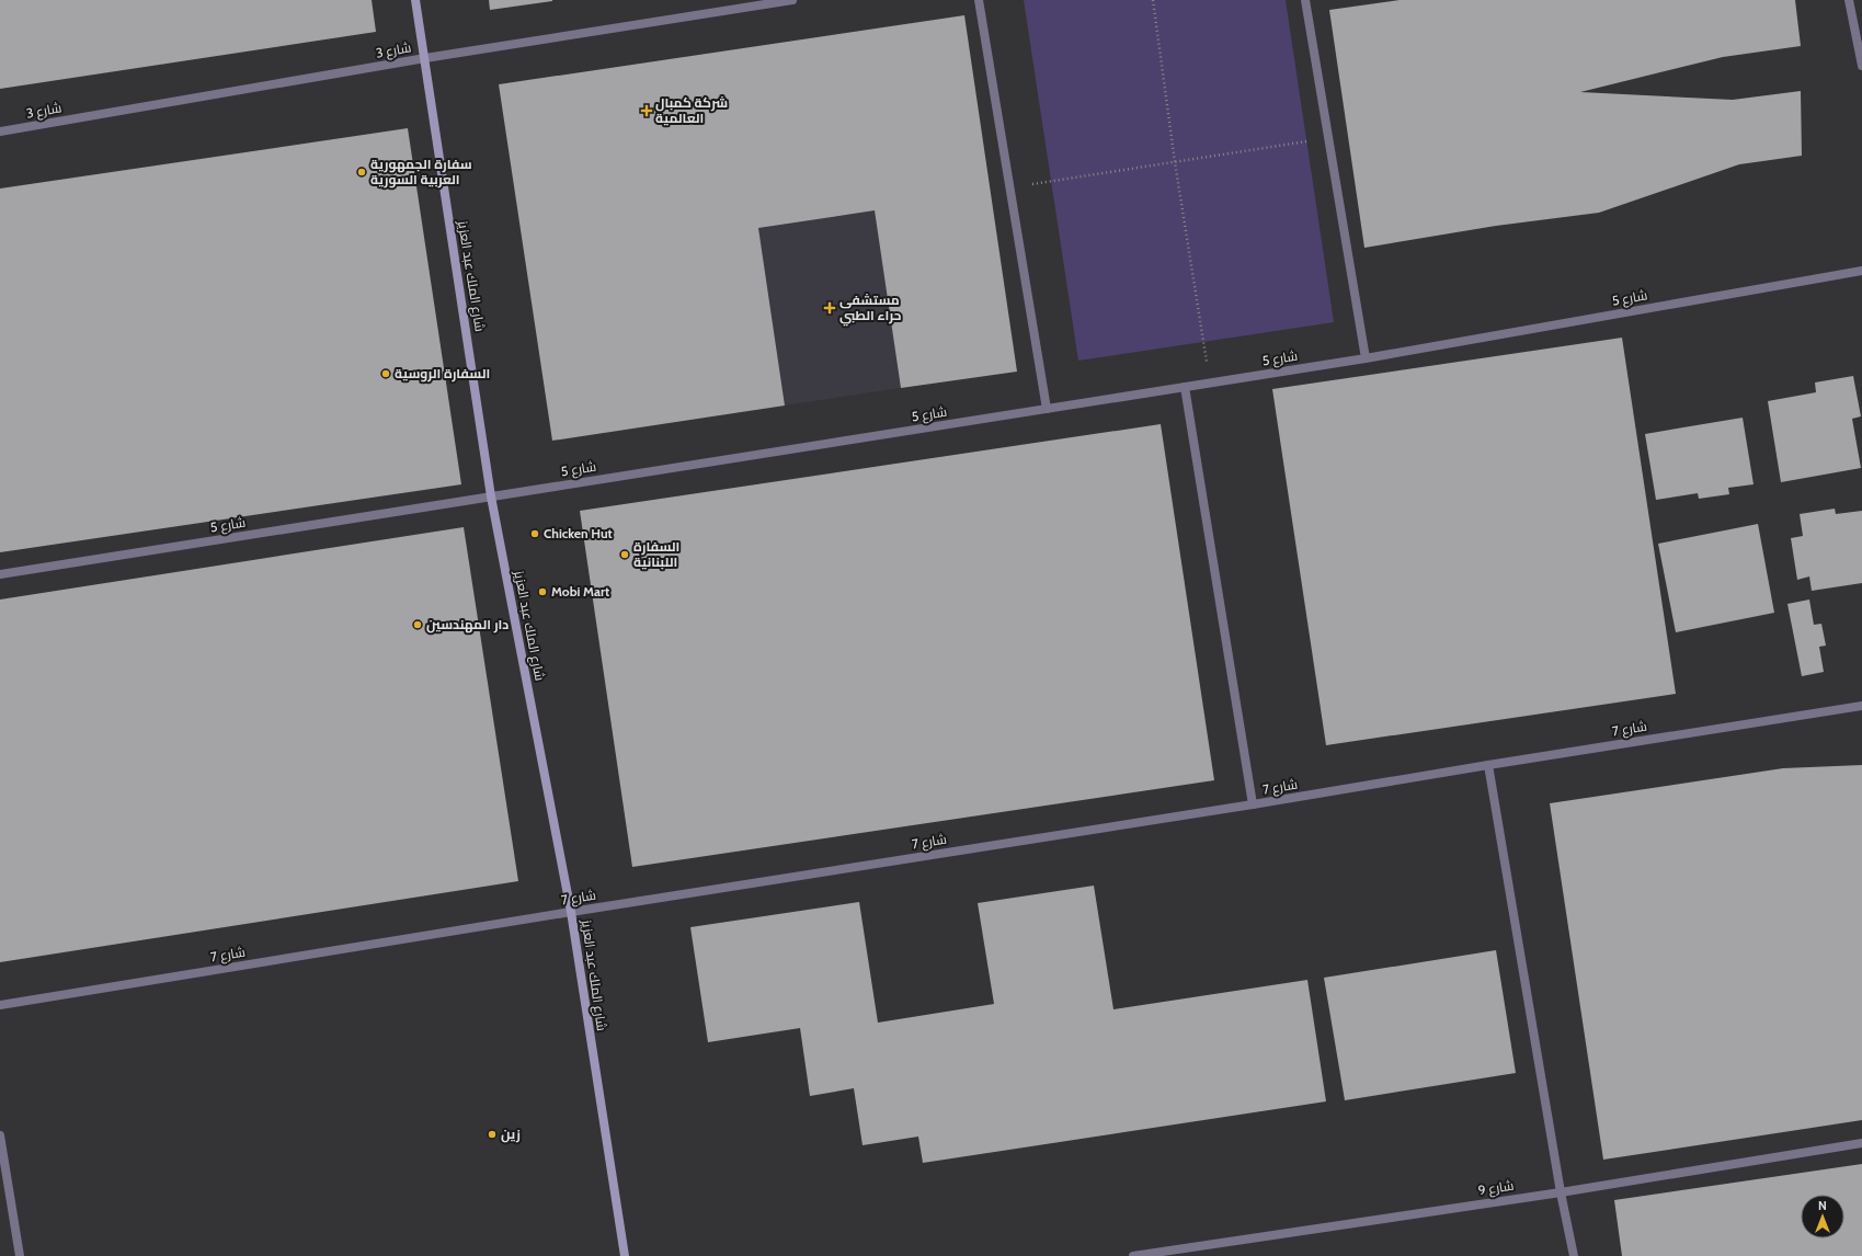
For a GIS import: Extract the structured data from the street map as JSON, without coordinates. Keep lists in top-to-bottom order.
{
  "streets": {
    "street": [
      "شارع 3",
      "شارع الملك عبد العزيز",
      "شارع 5",
      "شارع 7",
      "شارع 9"
    ]
  },
  "crossings": [
    ["شارع 3", "شارع الملك عبد العزيز"],
    ["شارع الملك عبد العزيز", "شارع 5"],
    ["شارع الملك عبد العزيز", "شارع 7"]
  ],
  "places": {
    "health": ["شركة كمبال العالمية", "مستشفى حراء الطبي"],
    "other": [
      "سفارة الجمهورية العربية السورية",
      "السفارة الروسية",
      "Chicken Hut",
      "السفارة اللبنانية",
      "Mobi Mart",
      "دار المهندسين",
      "زين"
    ]
  },
  "north": "top"
}
